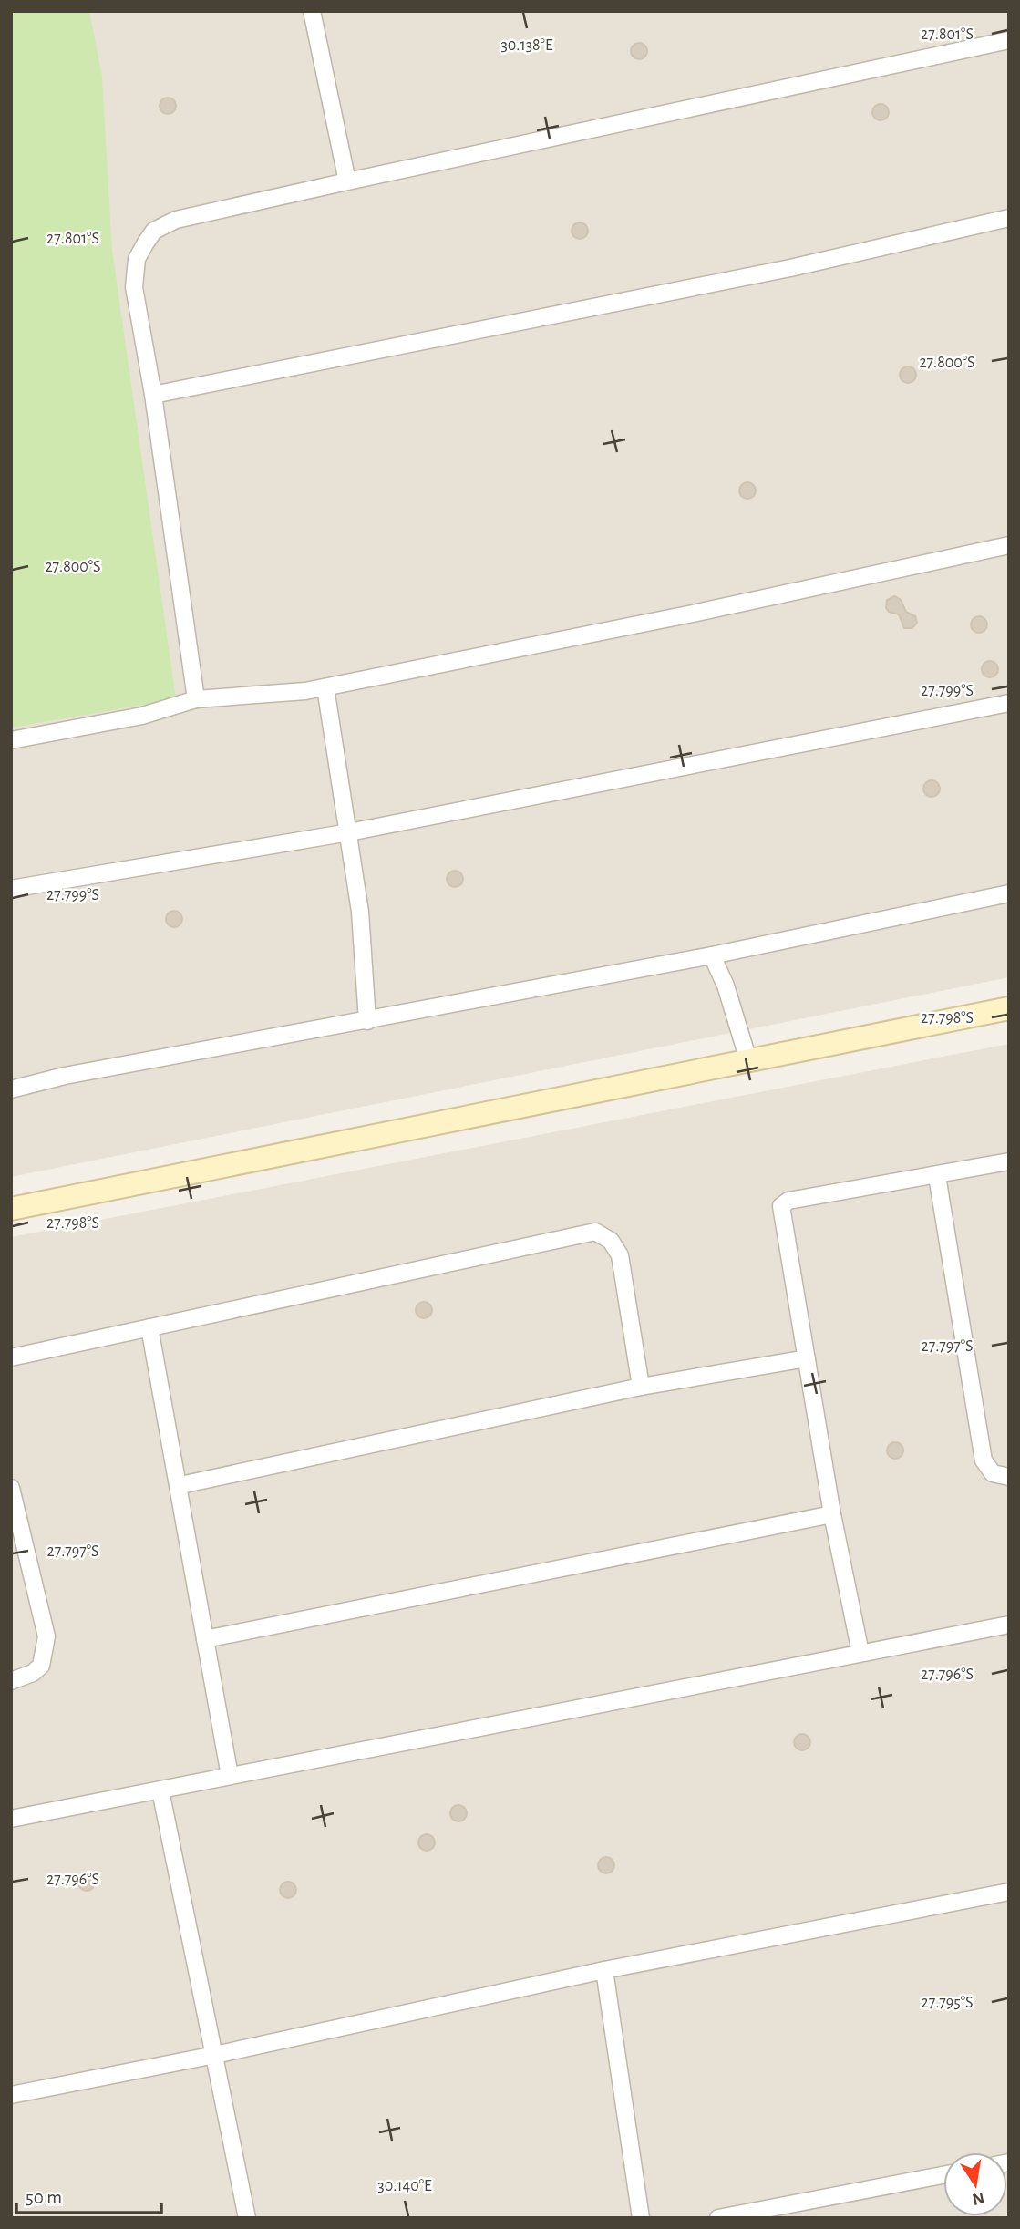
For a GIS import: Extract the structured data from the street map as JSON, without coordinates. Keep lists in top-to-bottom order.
{
  "scale_bar": "50 m",
  "north": "bottom",
  "coordinates": [
    "27.801°S",
    "30.138°E",
    "27.800°S",
    "27.799°S",
    "27.798°S",
    "27.797°S",
    "27.796°S",
    "27.795°S",
    "30.140°E"
  ]
}
